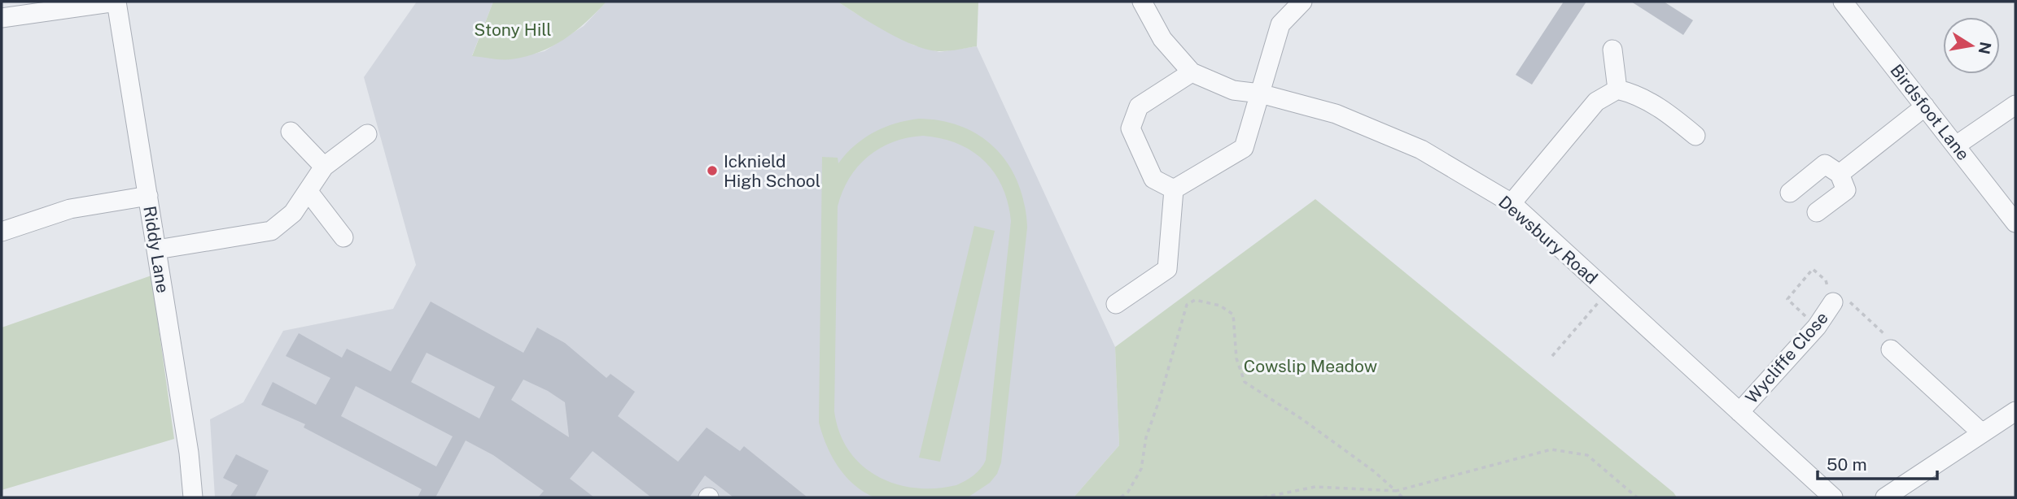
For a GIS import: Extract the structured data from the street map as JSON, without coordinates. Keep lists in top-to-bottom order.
{
  "streets": {
    "street": [
      "Birdsfoot Lane",
      "Dewsbury Road",
      "Riddy Lane",
      "Wycliffe Close"
    ]
  },
  "crossings": [
    ["Dewsbury Road", "Wycliffe Close"]
  ],
  "parks": ["Stony Hill", "Cowslip Meadow"],
  "places": ["Icknield High School"],
  "scale_bar": "50 m",
  "north": "right"
}
